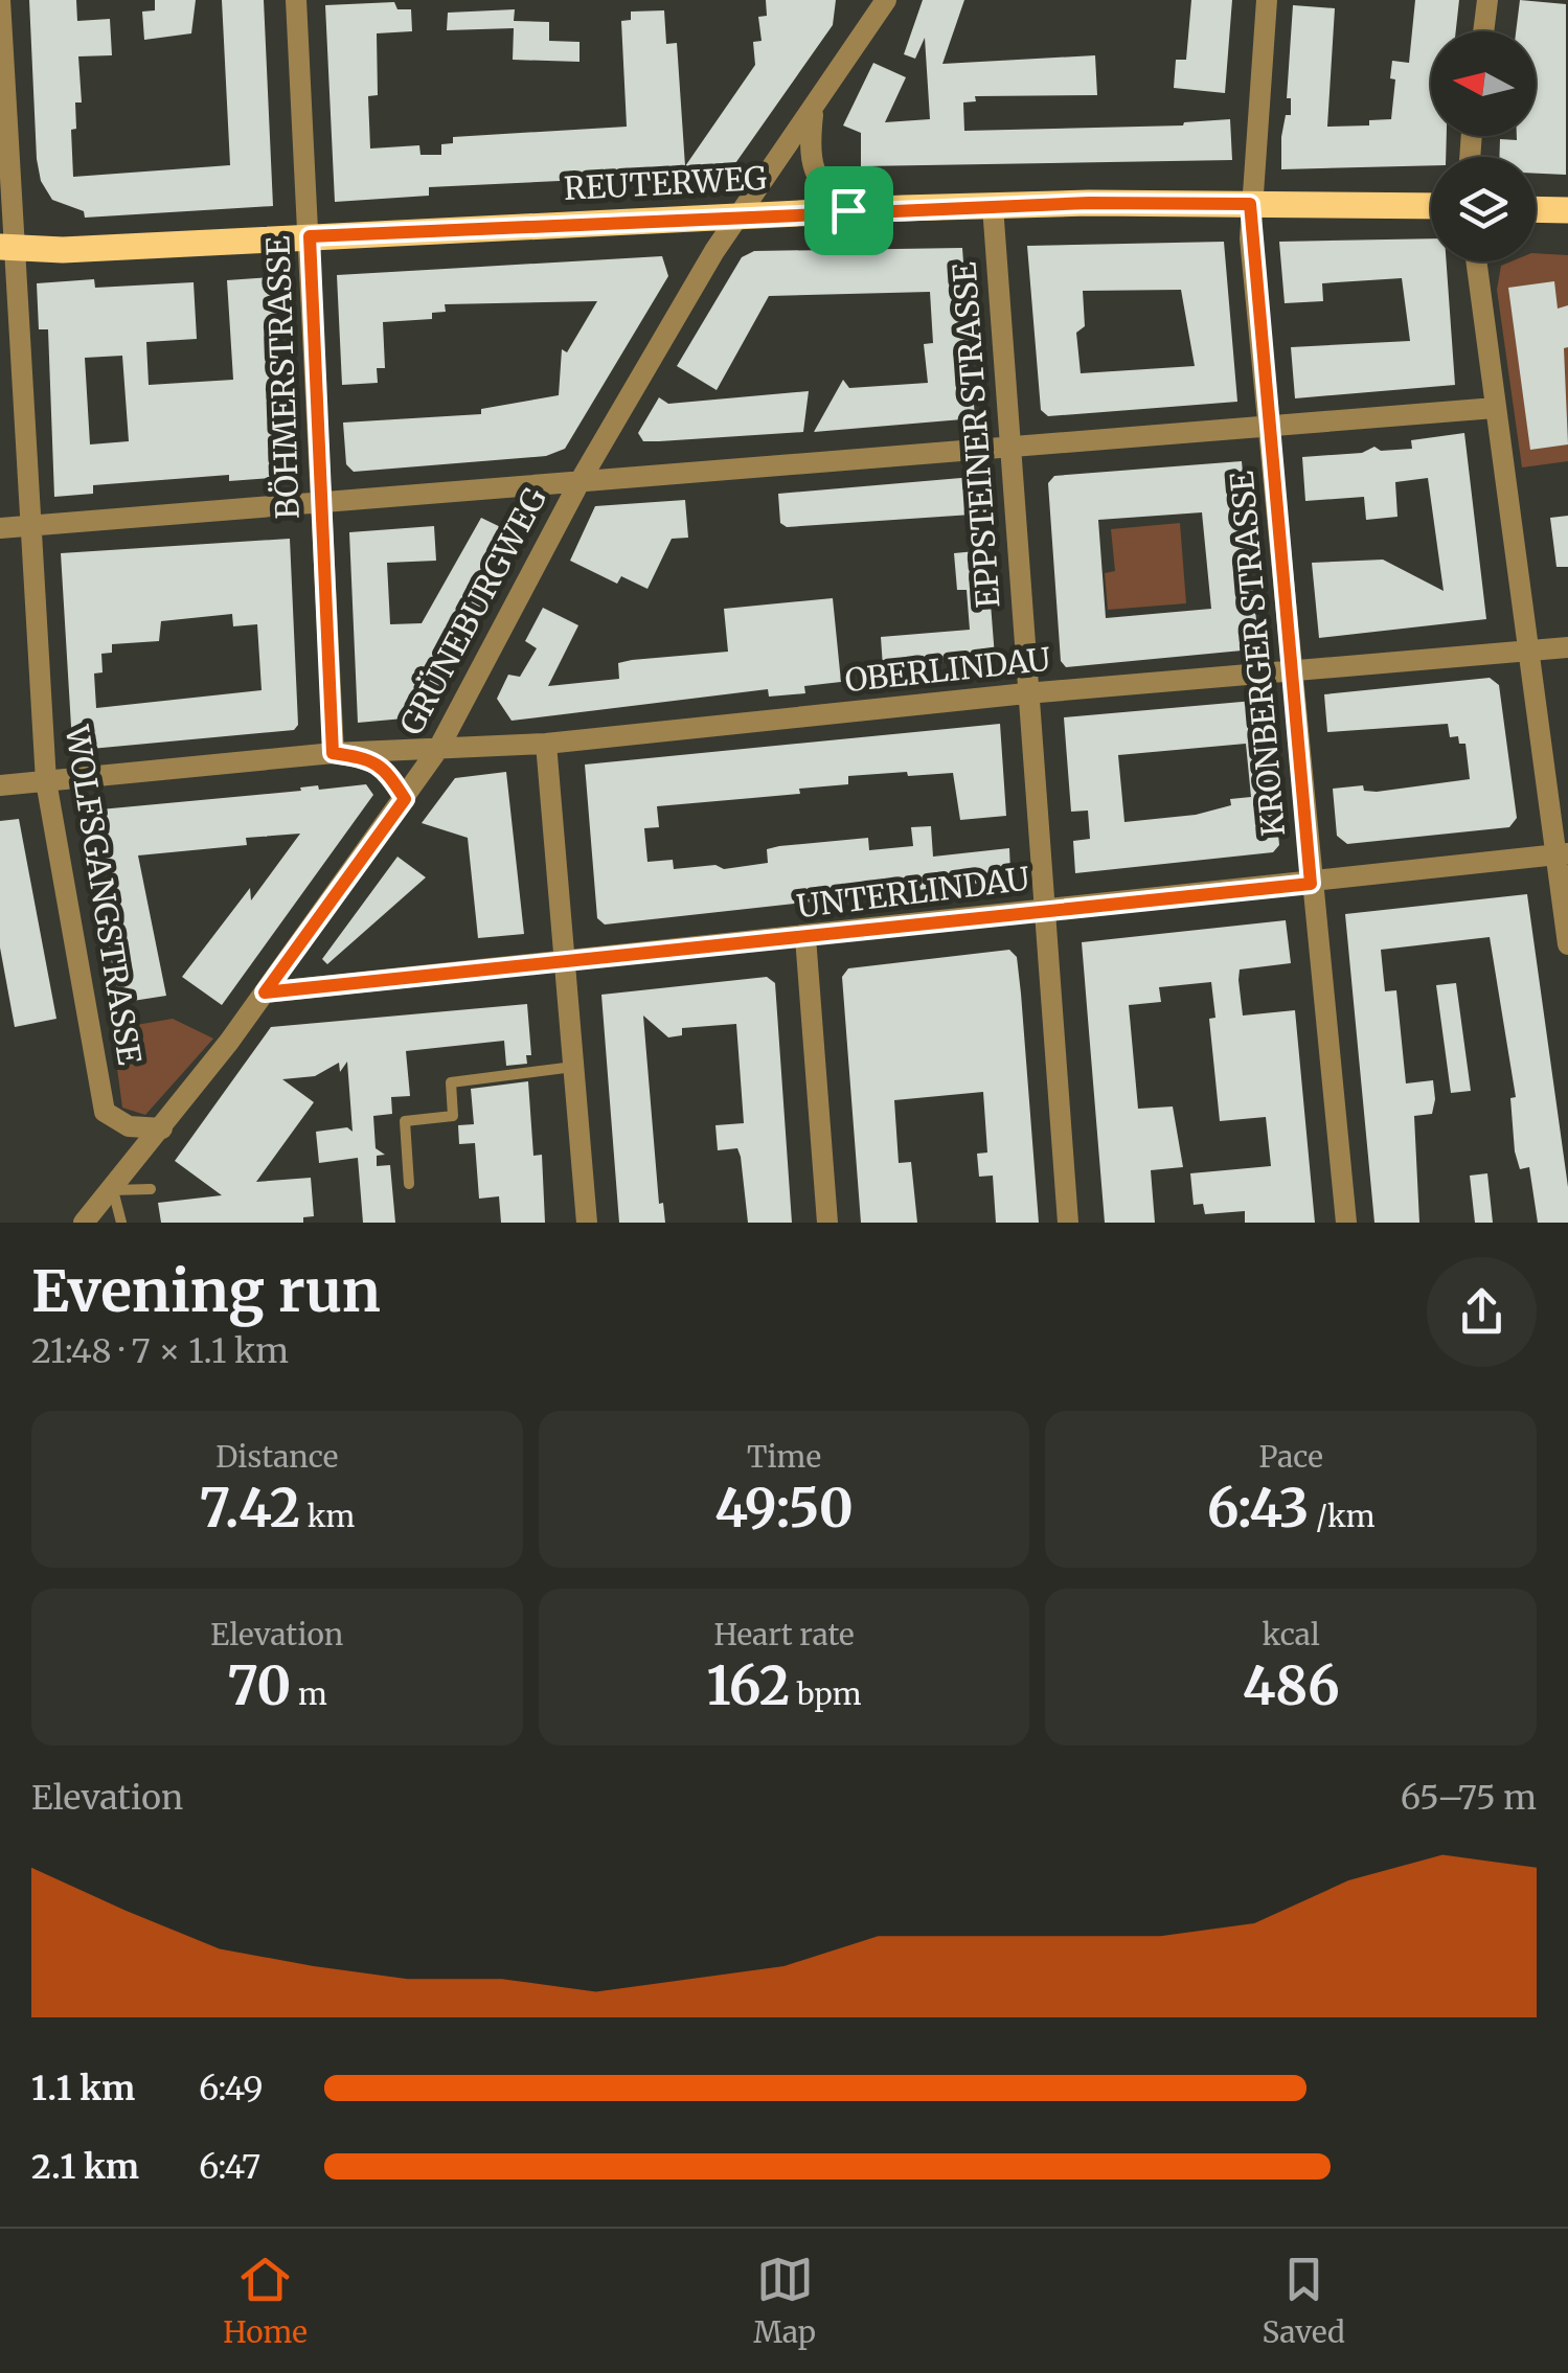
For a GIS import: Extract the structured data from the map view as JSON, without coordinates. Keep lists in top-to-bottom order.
{
  "streets": {
    "main road": ["REUTERWEG"],
    "street": [
      "BÖHMERSTRASSE",
      "EPPSTEINER STRASSE",
      "GRÜNEBURGWEG",
      "KRONBERGER STRASSE",
      "OBERLINDAU",
      "UNTERLINDAU",
      "WOLFSGANGSTRASSE"
    ]
  },
  "crossings": [
    ["REUTERWEG", "BÖHMERSTRASSE"],
    ["REUTERWEG", "EPPSTEINER STRASSE"],
    ["REUTERWEG", "GRÜNEBURGWEG"],
    ["REUTERWEG", "KRONBERGER STRASSE"],
    ["REUTERWEG", "WOLFSGANGSTRASSE"],
    ["BÖHMERSTRASSE", "OBERLINDAU"],
    ["EPPSTEINER STRASSE", "OBERLINDAU"],
    ["EPPSTEINER STRASSE", "UNTERLINDAU"],
    ["GRÜNEBURGWEG", "OBERLINDAU"],
    ["GRÜNEBURGWEG", "UNTERLINDAU"],
    ["GRÜNEBURGWEG", "WOLFSGANGSTRASSE"],
    ["KRONBERGER STRASSE", "OBERLINDAU"],
    ["KRONBERGER STRASSE", "UNTERLINDAU"],
    ["OBERLINDAU", "WOLFSGANGSTRASSE"]
  ],
  "north": "left",
  "page": {
    "heading": ["Evening run", "21:48 · 7 × 1.1 km"],
    "stats": [
      ["Distance", "7.42 km"],
      ["Time", "49:50"],
      ["Pace", "6:43 /km"],
      ["Elevation", "70 m"],
      ["Heart rate", "162 bpm"],
      ["kcal", "486"]
    ],
    "chart": ["Elevation", "65–75 m"],
    "list": [
      {
        "name": "1.1 km",
        "note": "6:49"
      },
      {
        "name": "2.1 km",
        "note": "6:47"
      }
    ],
    "tabs": ["Home", "Map", "Saved"]
  }
}
